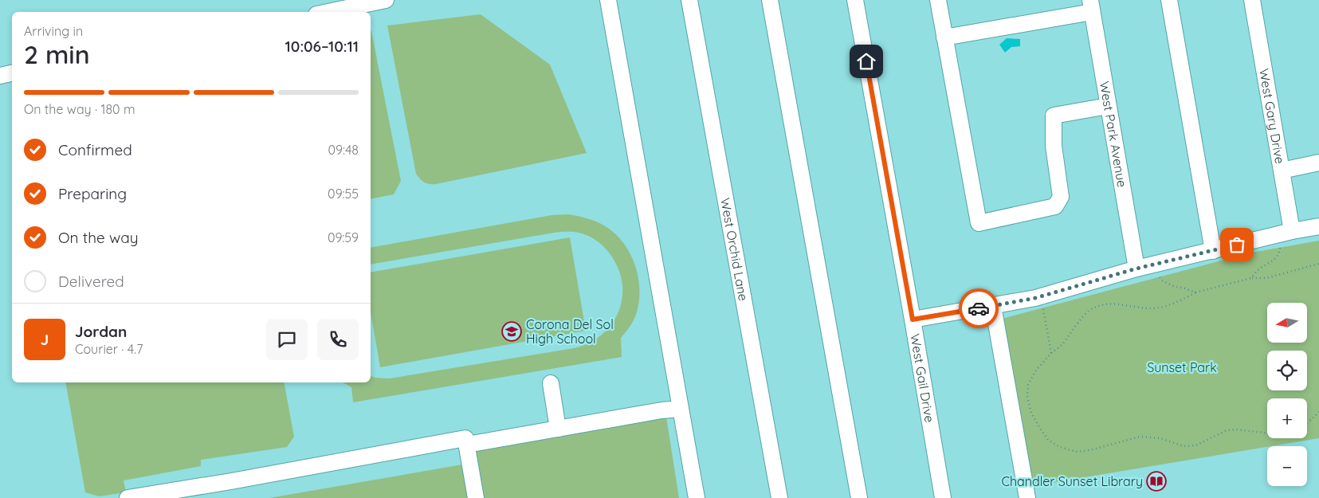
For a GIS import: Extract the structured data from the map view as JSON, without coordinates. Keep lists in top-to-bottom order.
{
  "streets": {
    "street": [
      "West Gary Drive",
      "West Park Avenue",
      "West Orchid Lane",
      "West Gail Drive"
    ]
  },
  "parks": ["Sunset Park"],
  "places": {
    "school or university": ["Corona Del Sol High School"],
    "library": ["Chandler Sunset Library"]
  },
  "north": "left",
  "page": {
    "heading": ["2 min", "Arriving in", "10:06–10:11"],
    "panel": ["Jordan", "Courier · 4.7"],
    "bar": "On the way · 180 m",
    "list": [
      ["Confirmed", "09:48"],
      ["Preparing", "09:55"],
      ["On the way", "09:59"],
      "Delivered"
    ],
    "map_buttons": ["+", "−"],
    "round": "J"
  }
}
